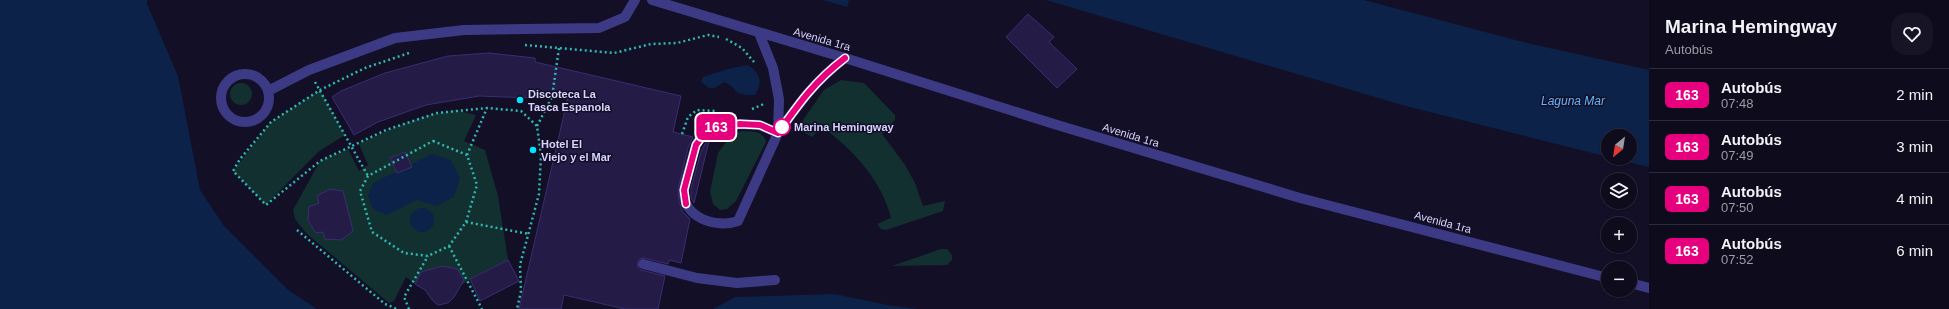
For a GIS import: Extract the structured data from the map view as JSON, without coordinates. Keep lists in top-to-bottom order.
{
  "streets": {
    "street": ["Avenida 1ra"]
  },
  "water": ["Laguna Mar"],
  "places": ["Discoteca La Tasca Espanola", "Marina Hemingway", "Hotel El Viejo y el Mar"],
  "lines": ["bus line 163"],
  "north": "bottom left",
  "page": {
    "on_map": "163",
    "heading": ["Marina Hemingway", "Autobús"],
    "list": [
      {
        "mark": "163",
        "name": "Autobús",
        "note": "07:48",
        "value": "2 min"
      },
      {
        "mark": "163",
        "name": "Autobús",
        "note": "07:49",
        "value": "3 min"
      },
      {
        "mark": "163",
        "name": "Autobús",
        "note": "07:50",
        "value": "4 min"
      },
      {
        "mark": "163",
        "name": "Autobús",
        "note": "07:52",
        "value": "6 min"
      }
    ],
    "map_buttons": ["+", "−"]
  }
}
